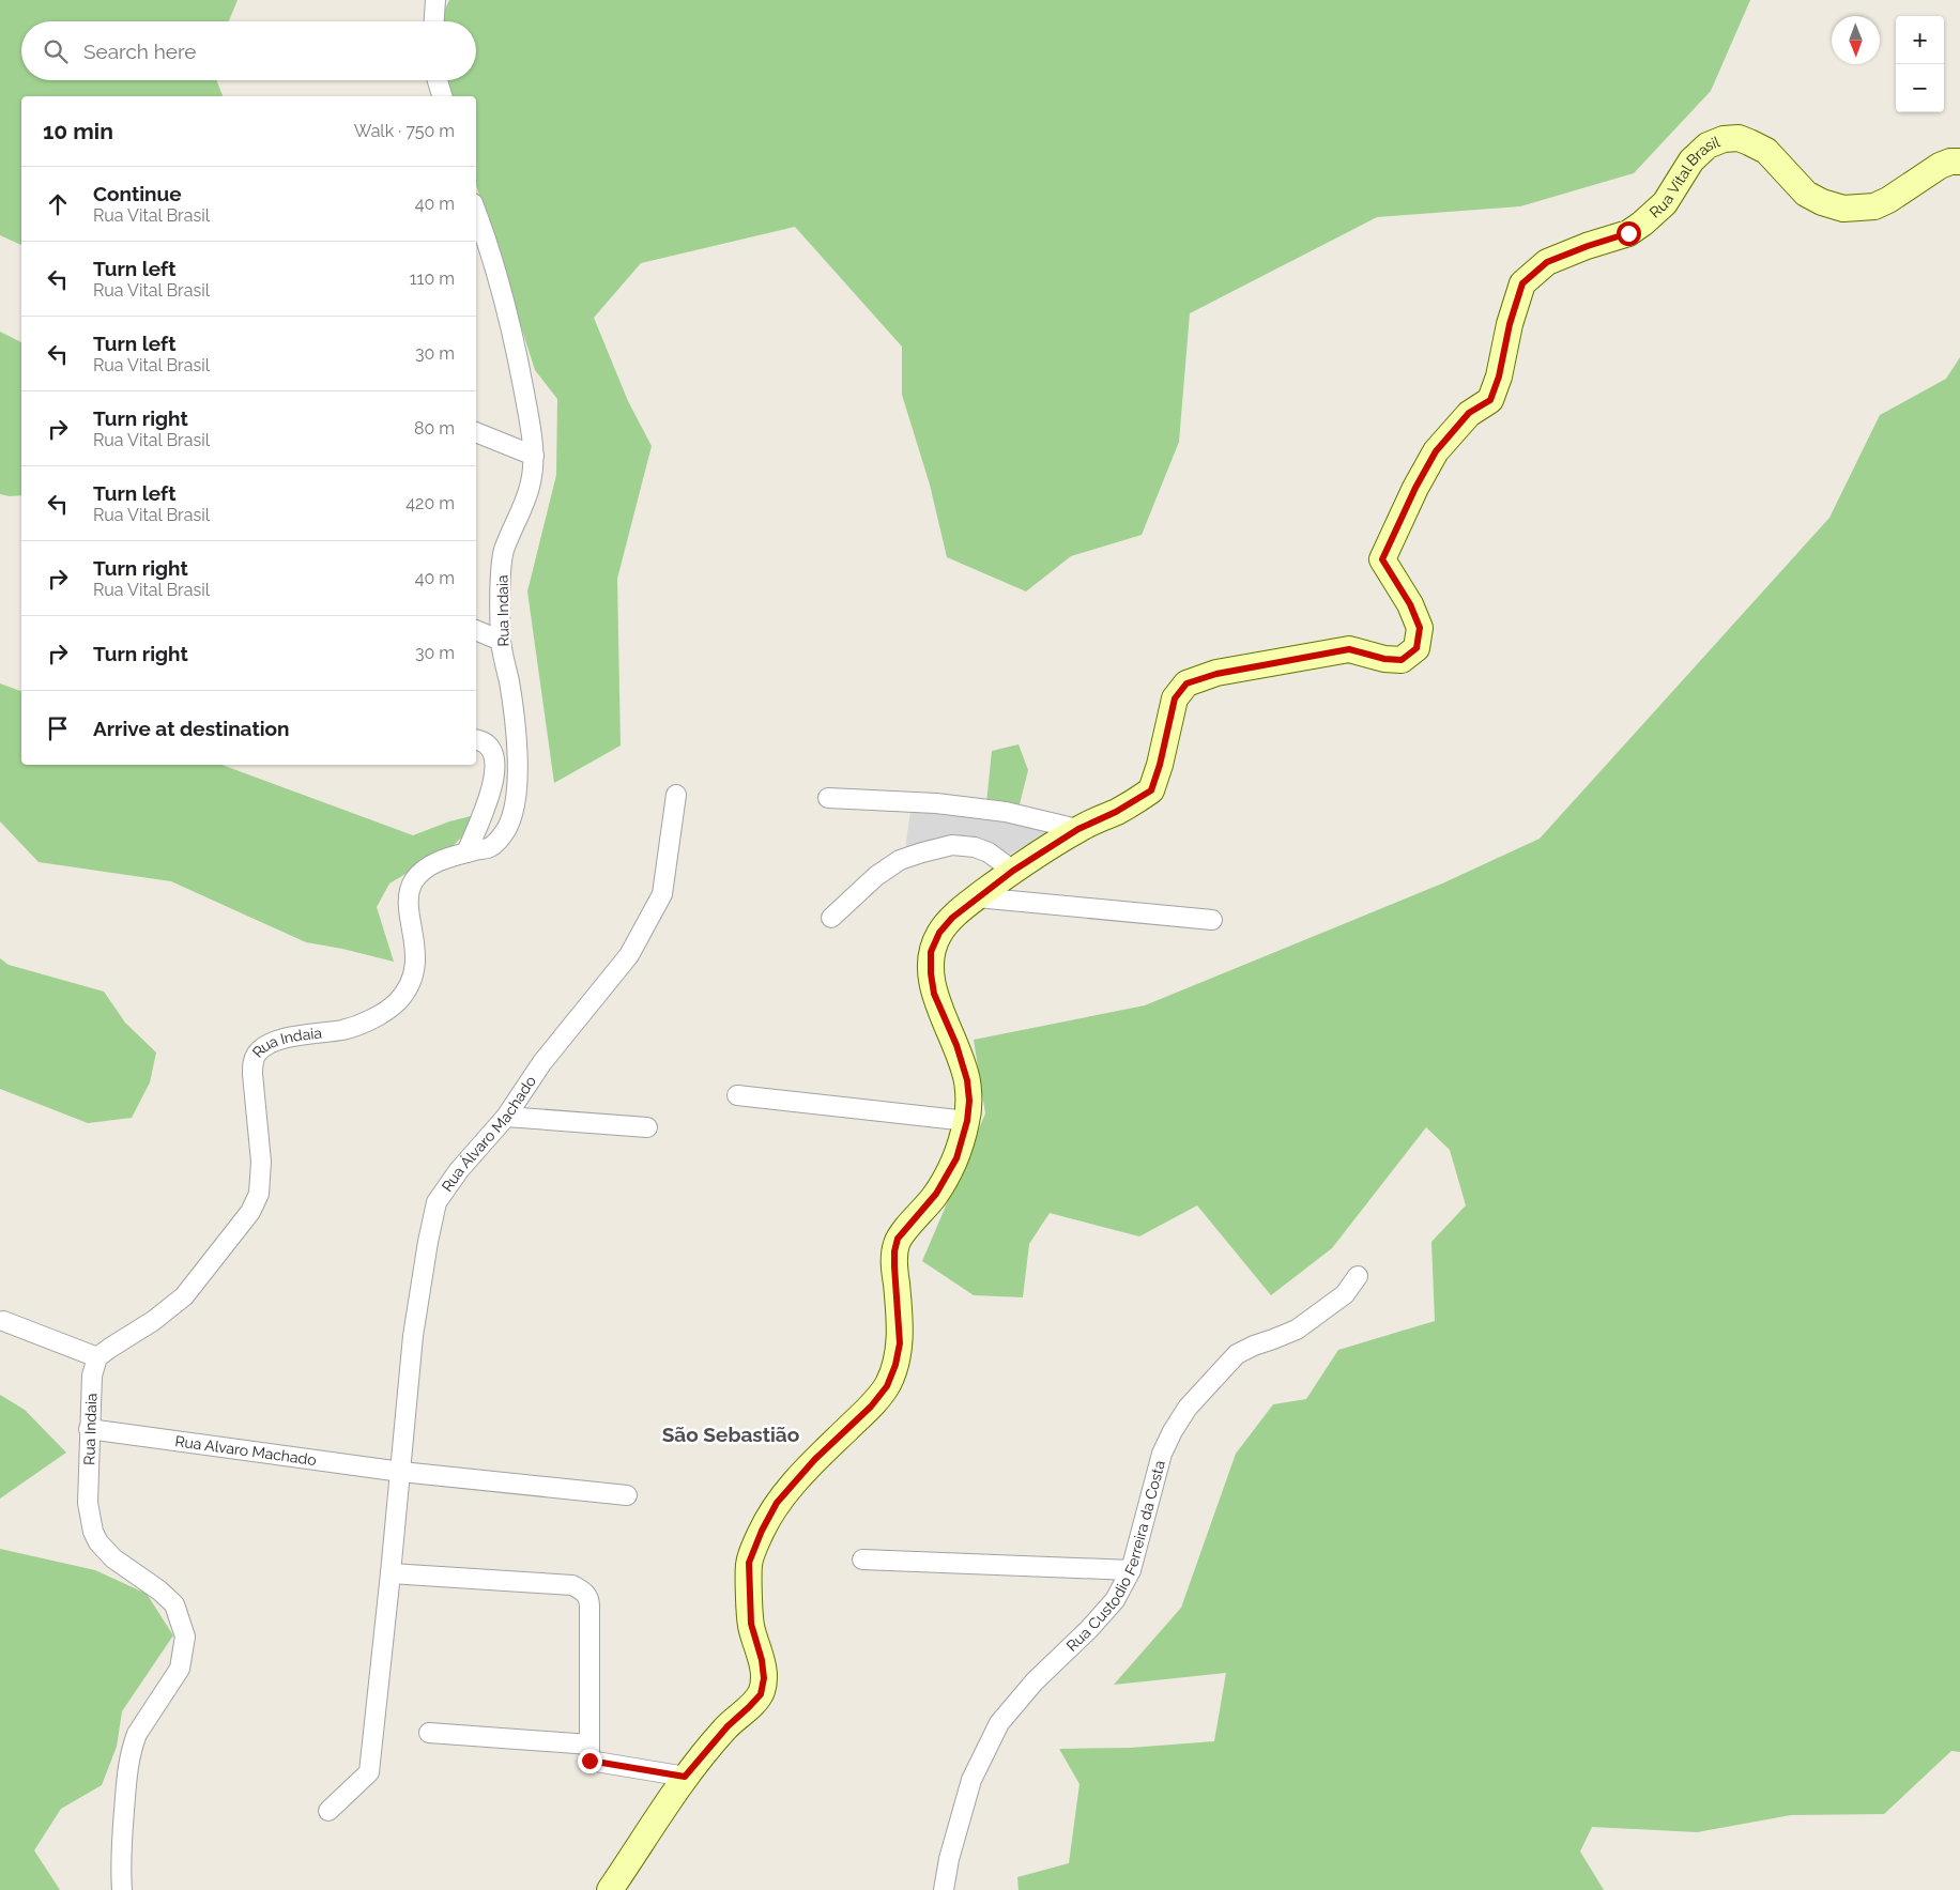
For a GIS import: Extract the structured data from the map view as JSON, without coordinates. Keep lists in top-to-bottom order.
{
  "streets": {
    "street": [
      "Rua Vital Brasil",
      "Rua Indaia",
      "Rua Álvaro Machado",
      "Rua Alvaro Machado",
      "Rua Custodio Ferreira da Costa"
    ]
  },
  "crossings": [
    ["Rua Indaia", "Rua Alvaro Machado"],
    ["Rua Álvaro Machado", "Rua Alvaro Machado"]
  ],
  "districts": ["São Sebastião"],
  "north": "bottom",
  "page": {
    "map_buttons": ["+", "−"],
    "search": "Search here",
    "heading": ["10 min", "Walk · 750 m"],
    "list": [
      ["Continue", "Rua Vital Brasil", "40 m"],
      ["Turn left", "Rua Vital Brasil", "110 m"],
      ["Turn left", "Rua Vital Brasil", "30 m"],
      ["Turn right", "Rua Vital Brasil", "80 m"],
      ["Turn left", "Rua Vital Brasil", "420 m"],
      ["Turn right", "Rua Vital Brasil", "40 m"],
      ["Turn right", "30 m"],
      "Arrive at destination"
    ]
  }
}
